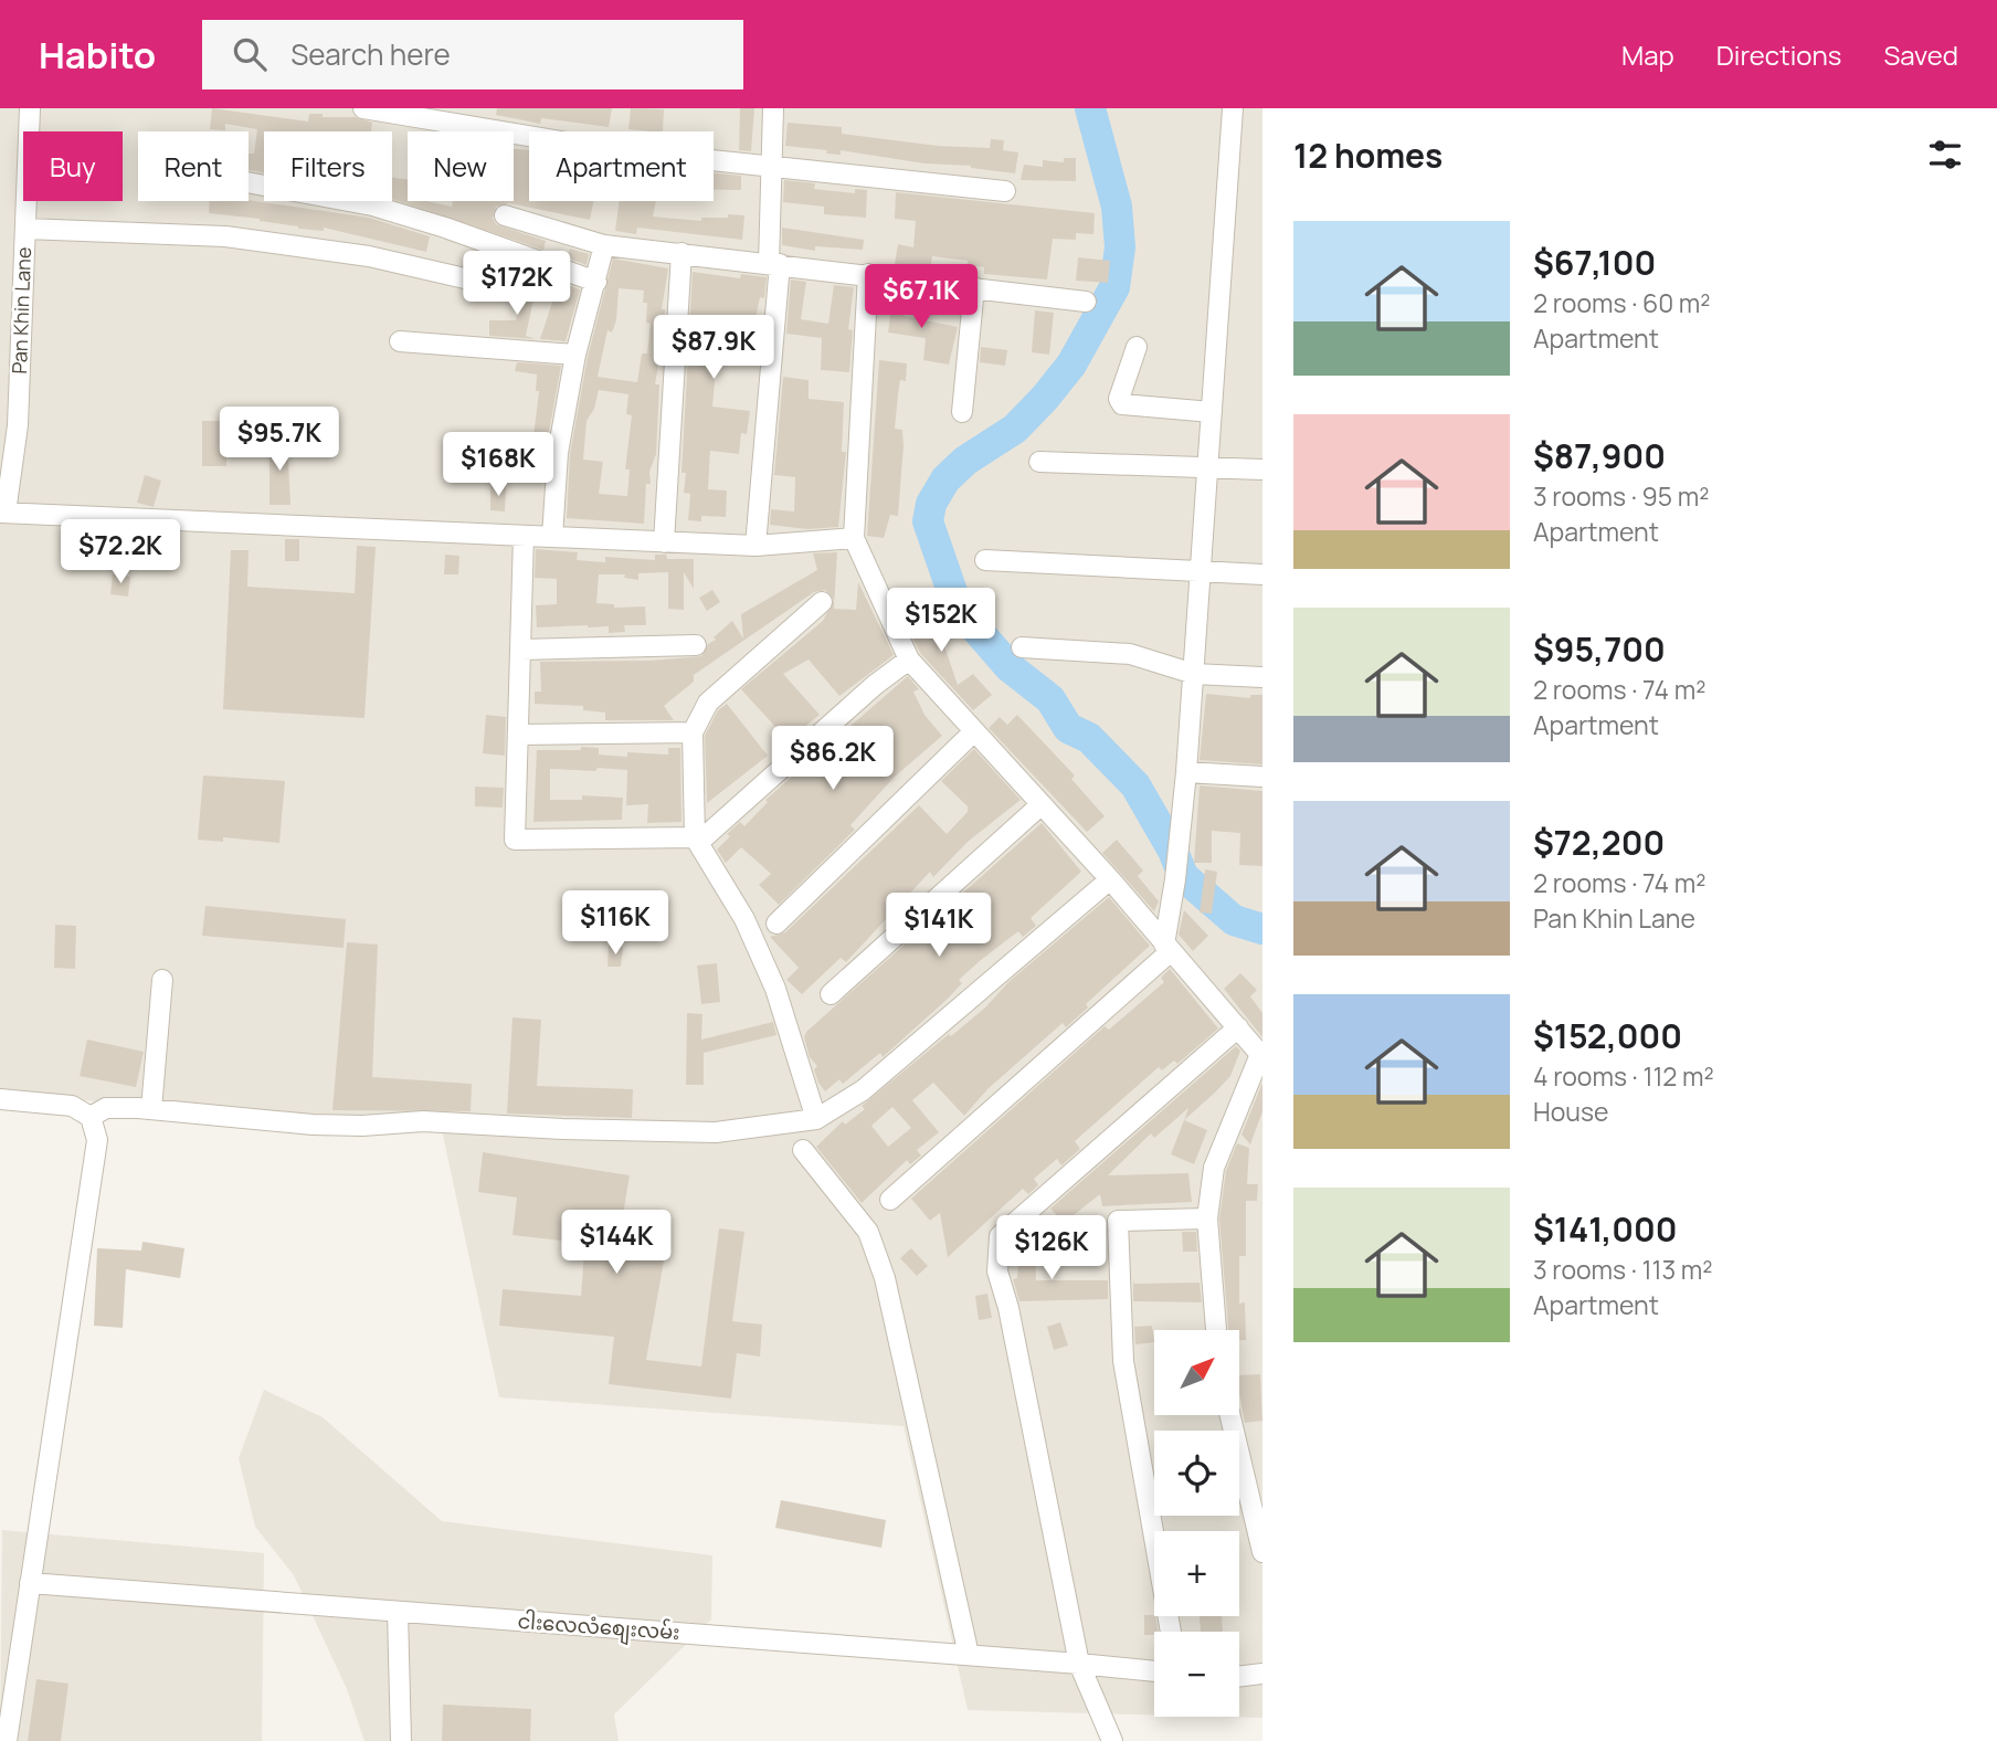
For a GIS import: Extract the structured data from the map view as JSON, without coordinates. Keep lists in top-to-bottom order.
{
  "streets": {
    "street": ["Pan Khin Lane", "ငါးလေလံစျေးလမ်း"]
  },
  "north": "top right",
  "page": {
    "header": "Habito",
    "search": "Search here",
    "nav": ["Map", "Directions", "Saved"],
    "heading": "12 homes",
    "chip": [
      "Buy",
      "Rent",
      "Filters",
      "New",
      "Apartment"
    ],
    "list": [
      {
        "name": "$67,100",
        "note": "2 rooms · 60 m² · Apartment"
      },
      {
        "name": "$87,900",
        "note": "3 rooms · 95 m² · Apartment"
      },
      {
        "name": "$95,700",
        "note": "2 rooms · 74 m² · Apartment"
      },
      {
        "name": "$72,200",
        "note": "2 rooms · 74 m² · Pan Khin Lane"
      },
      {
        "name": "$152,000",
        "note": "4 rooms · 112 m² · House"
      },
      {
        "name": "$141,000",
        "note": "3 rooms · 113 m² · Apartment"
      }
    ],
    "price": [
      "$172K",
      "$67.1K",
      "$87.9K",
      "$95.7K",
      "$168K",
      "$72.2K",
      "$152K",
      "$86.2K",
      "$116K",
      "$141K",
      "$144K",
      "$126K"
    ],
    "map_buttons": ["+", "−"]
  }
}
